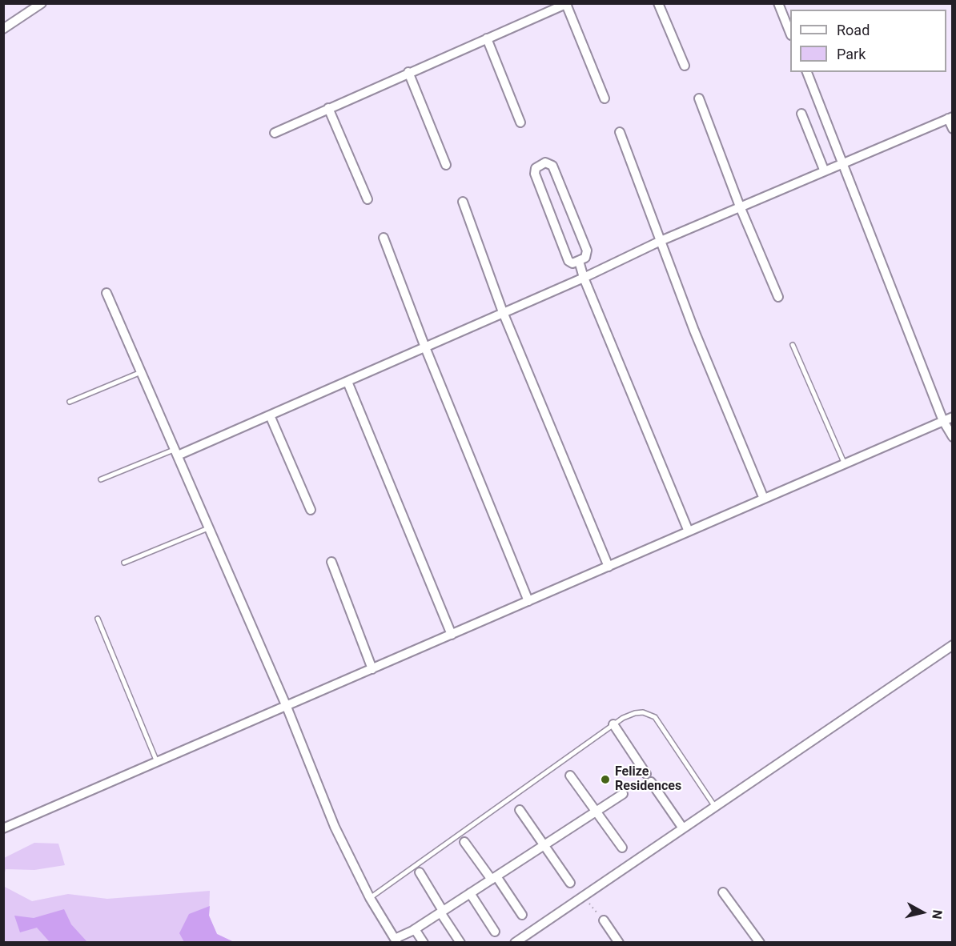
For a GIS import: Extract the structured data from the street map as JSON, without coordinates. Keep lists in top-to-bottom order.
{
  "places": ["Felize Residences"],
  "legend": ["Road", "Park"],
  "north": "right"
}
